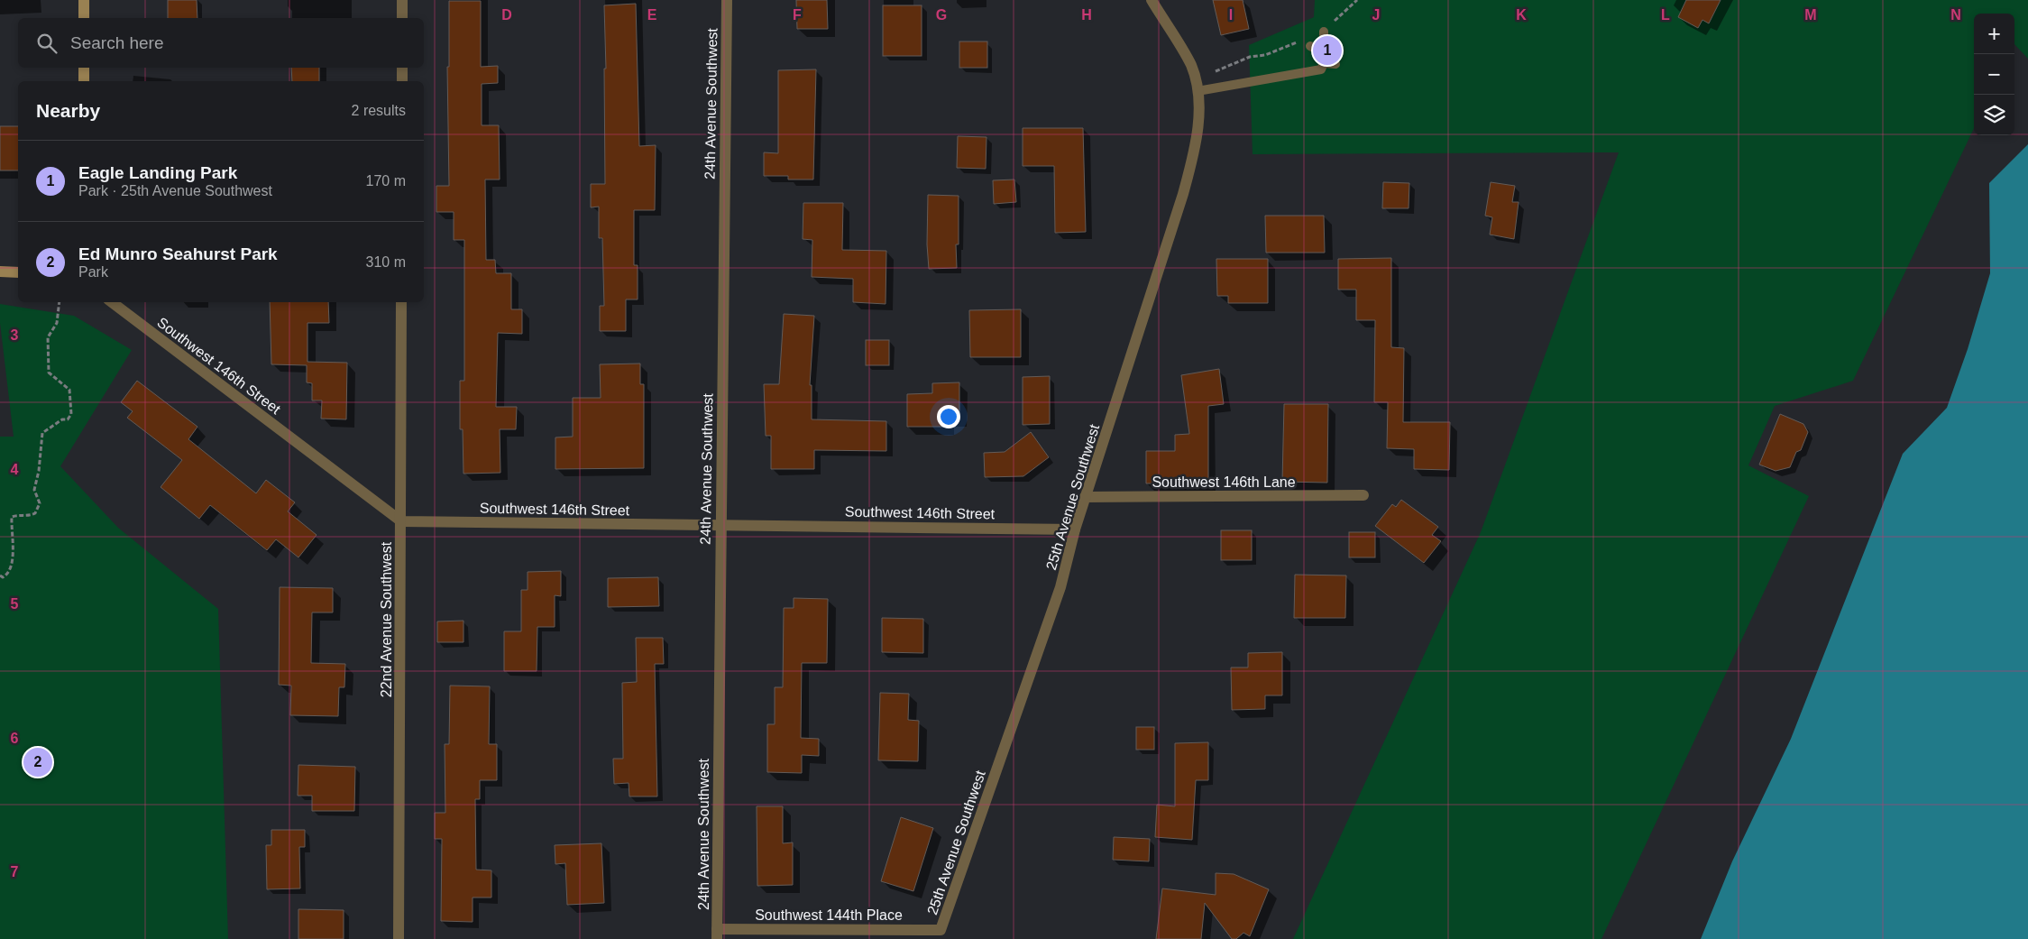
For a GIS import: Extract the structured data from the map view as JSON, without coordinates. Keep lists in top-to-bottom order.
{
  "streets": {
    "street": [
      "24th Avenue Southwest",
      "Southwest 146th Street",
      "Southwest 146th Lane",
      "25th Avenue Southwest",
      "22nd Avenue Southwest",
      "Southwest 144th Place"
    ]
  },
  "crossings": [
    ["24th Avenue Southwest", "Southwest 146th Street"],
    ["24th Avenue Southwest", "Southwest 144th Place"],
    ["Southwest 146th Street", "25th Avenue Southwest"],
    ["Southwest 146th Street", "22nd Avenue Southwest"],
    ["Southwest 146th Lane", "25th Avenue Southwest"],
    ["25th Avenue Southwest", "Southwest 144th Place"]
  ],
  "page": {
    "map_buttons": ["+", "−"],
    "search": "Search here",
    "pins": ["1", "2"],
    "heading": ["Nearby", "2 results"],
    "list": [
      {
        "mark": "1",
        "name": "Eagle Landing Park",
        "note": "Park · 25th Avenue Southwest",
        "value": "170 m"
      },
      {
        "mark": "2",
        "name": "Ed Munro Seahurst Park",
        "note": "Park",
        "value": "310 m"
      }
    ]
  },
  "grid": {
    "columns": [
      "D",
      "E",
      "F",
      "G",
      "H",
      "I",
      "J",
      "K",
      "L",
      "M",
      "N"
    ],
    "rows": [
      "3",
      "4",
      "5",
      "6",
      "7"
    ]
  }
}
